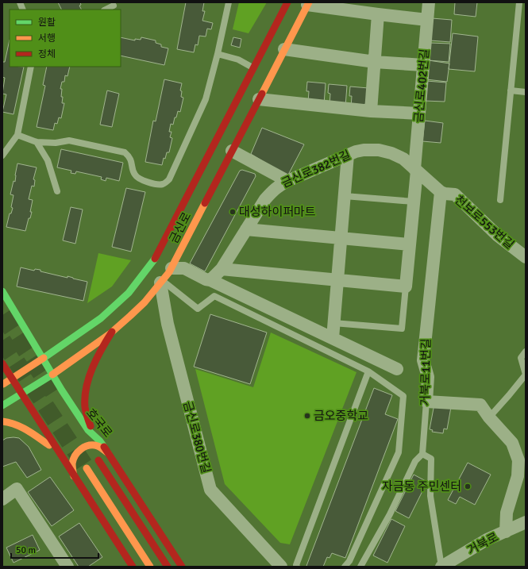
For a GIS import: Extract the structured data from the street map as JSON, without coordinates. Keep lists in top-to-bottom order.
{
  "streets": {
    "street": [
      "금신로402번길",
      "금신로382번길",
      "천보로553번길",
      "금신로",
      "거북로11번길",
      "호국로",
      "금신로380번길",
      "거북로"
    ]
  },
  "crossings": [
    ["금신로402번길", "금신로382번길"],
    ["금신로382번길", "천보로553번길"],
    ["금신로382번길", "거북로11번길"],
    ["천보로553번길", "거북로11번길"],
    ["금신로", "호국로"],
    ["금신로", "금신로380번길"]
  ],
  "places": ["대성하이퍼마트", "금오중학교", "자금동 주민센터"],
  "legend": ["원활", "서행", "정체"],
  "scale_bar": "50 m"
}
